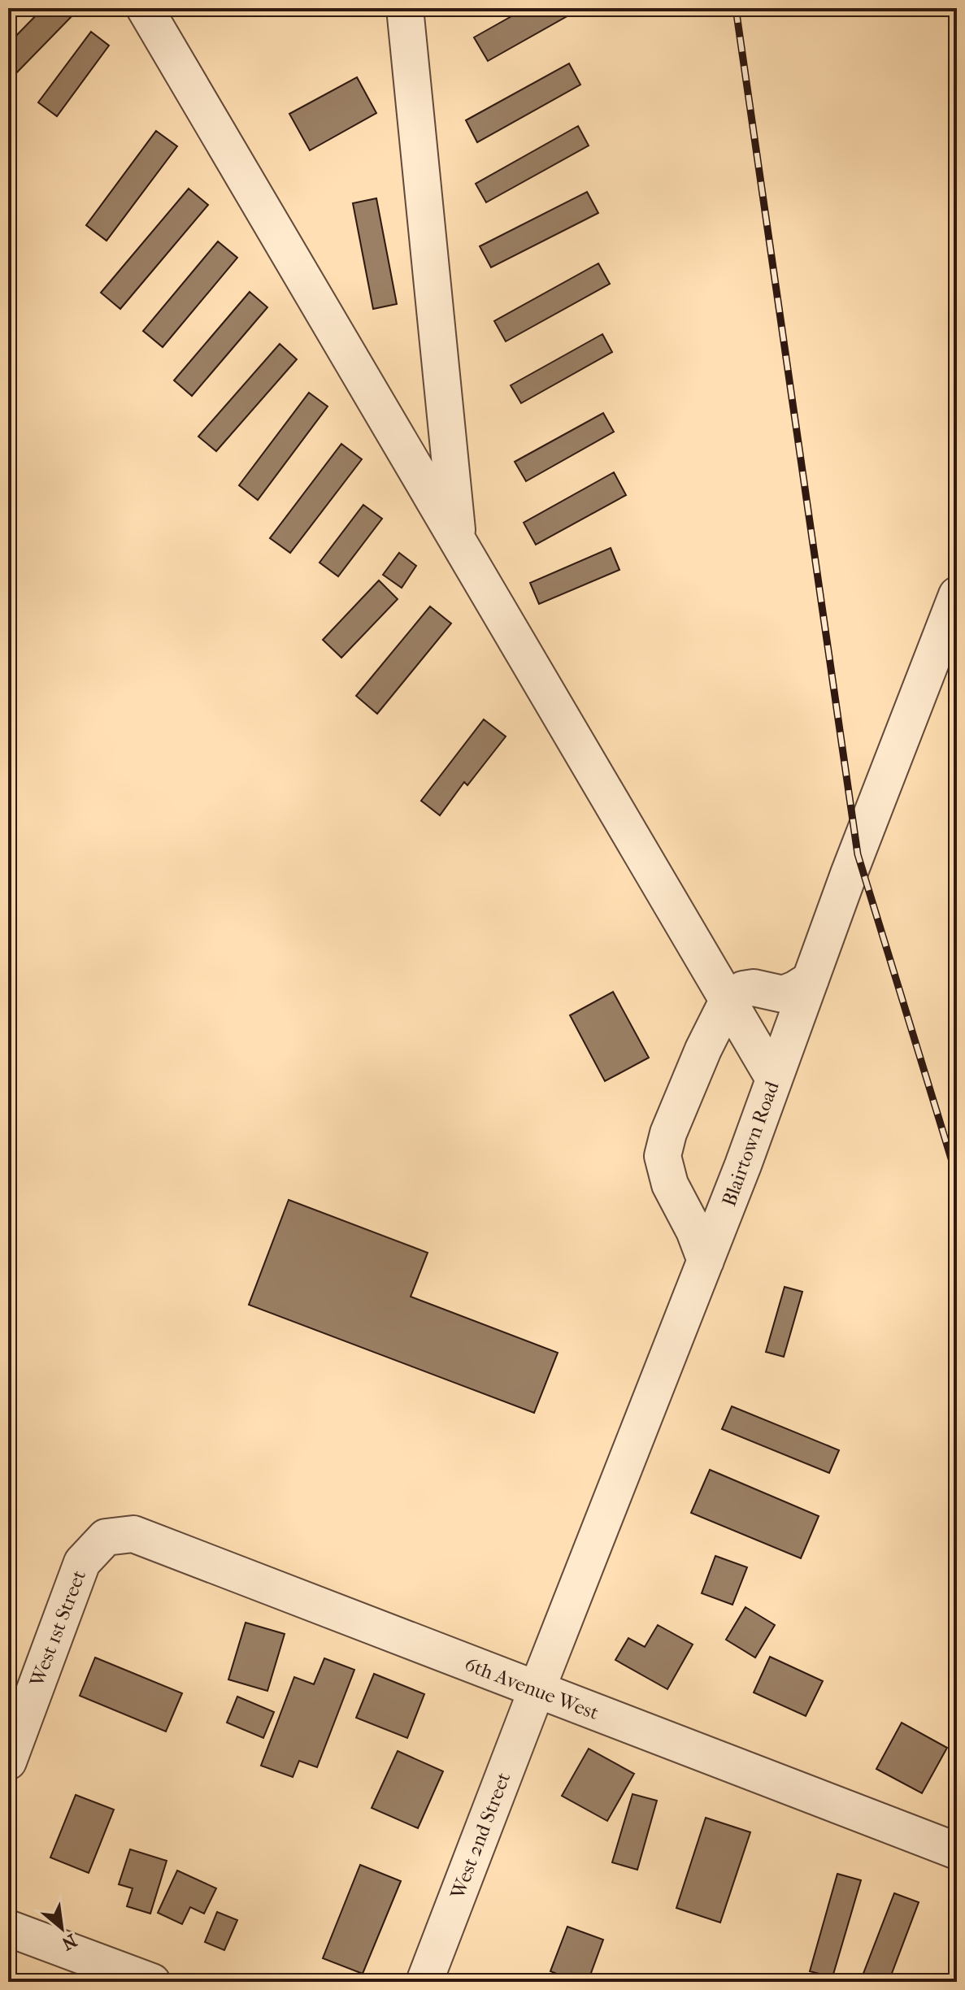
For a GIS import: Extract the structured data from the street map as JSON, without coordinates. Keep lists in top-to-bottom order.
{
  "streets": {
    "street": [
      "Blairtown Road",
      "West 1st Street",
      "6th Avenue West",
      "West 2nd Street"
    ]
  },
  "crossings": [
    ["Blairtown Road", "6th Avenue West"],
    ["Blairtown Road", "West 2nd Street"],
    ["West 1st Street", "6th Avenue West"],
    ["6th Avenue West", "West 2nd Street"]
  ],
  "north": "bottom right"
}
